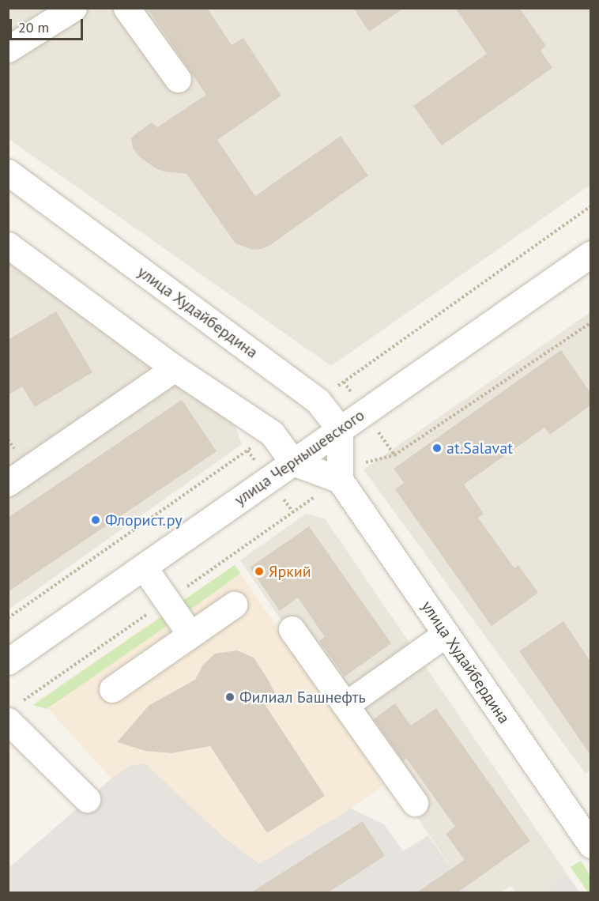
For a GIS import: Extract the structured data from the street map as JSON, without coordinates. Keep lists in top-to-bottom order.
{
  "streets": {
    "street": ["улица Худайбердина", "улица Чернышевского"]
  },
  "crossings": [
    ["улица Худайбердина", "улица Чернышевского"]
  ],
  "places": [
    "at.Salavat",
    "Флорист.ру",
    "Яркий",
    "Филиал Башнефть"
  ],
  "scale_bar": "20 m"
}
